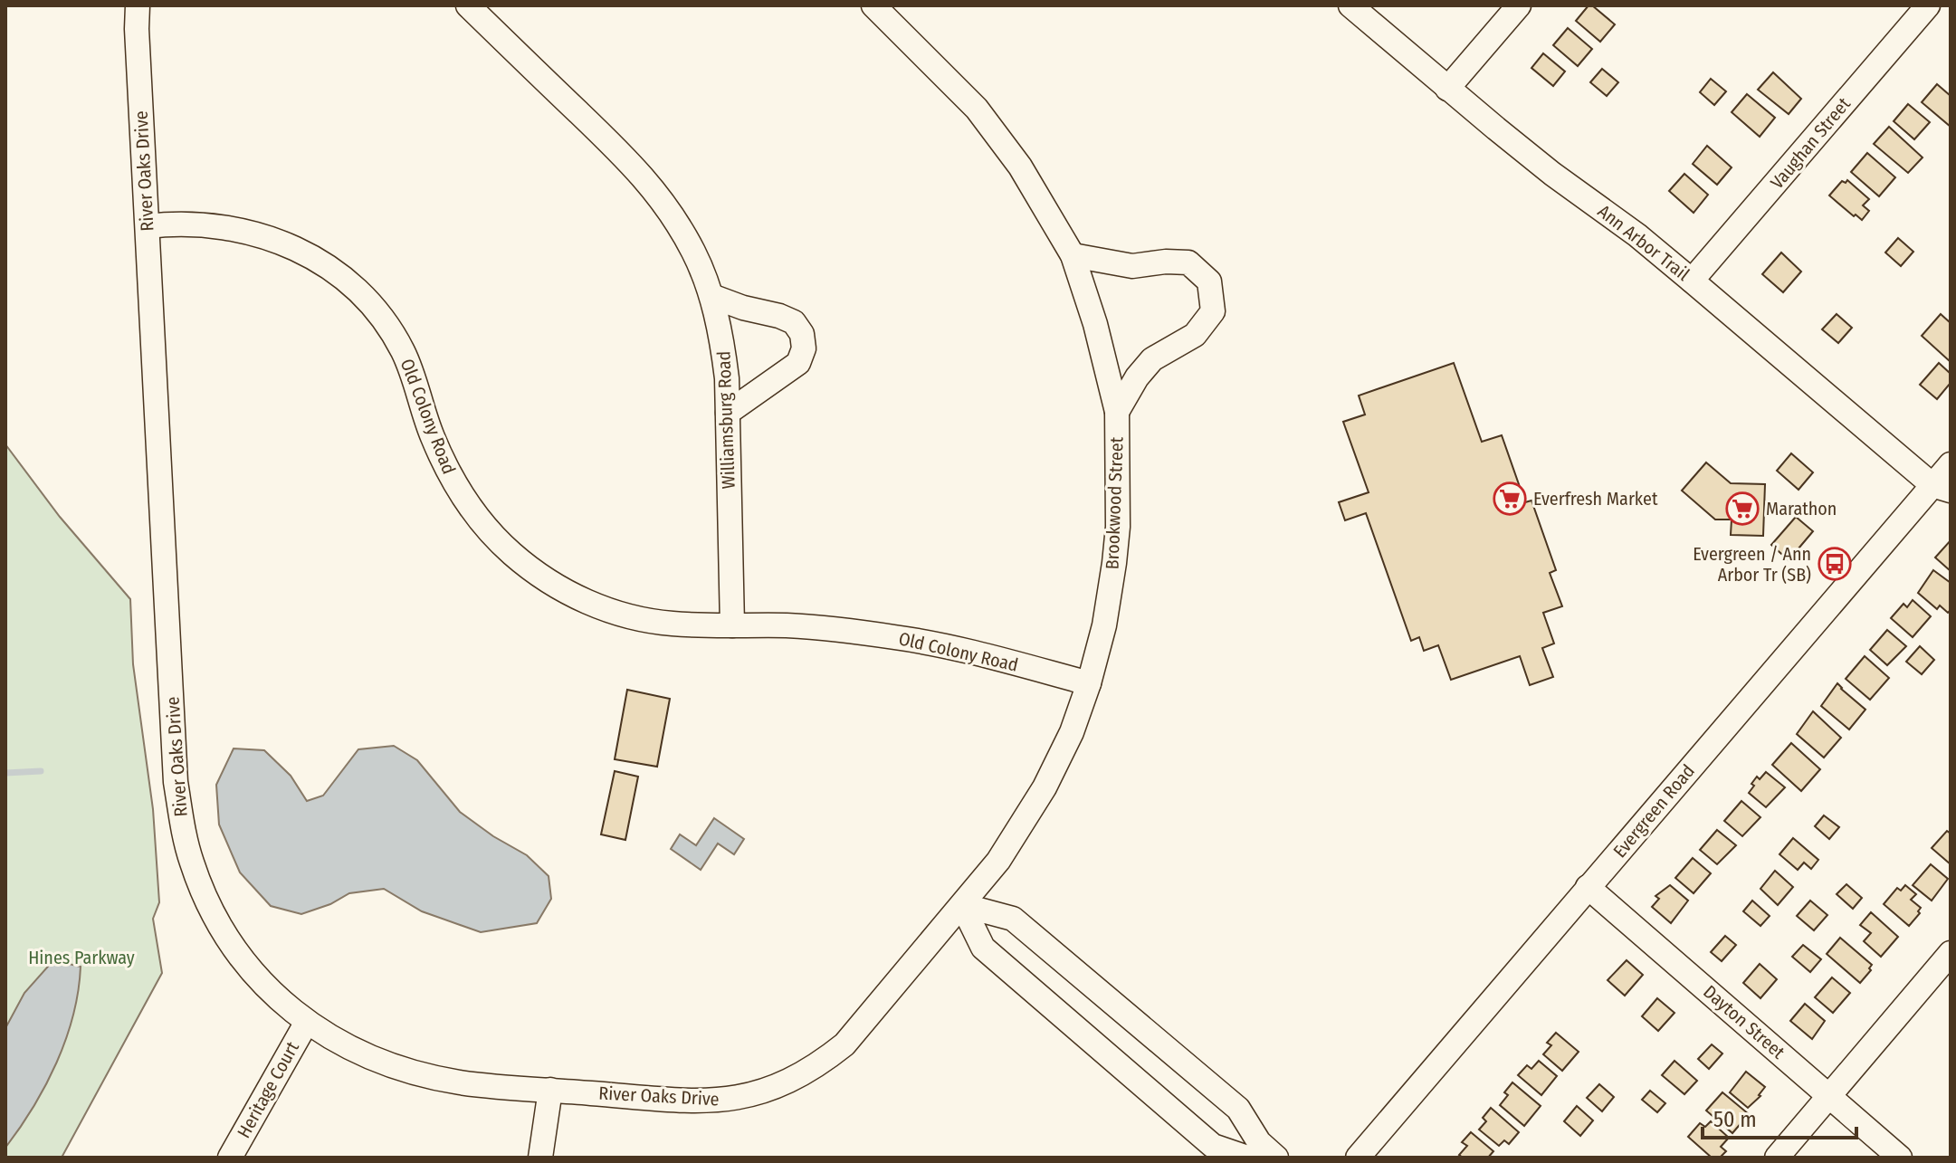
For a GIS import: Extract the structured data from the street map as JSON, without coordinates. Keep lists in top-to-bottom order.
{
  "streets": {
    "street": [
      "Vaughan Street",
      "River Oaks Drive",
      "Ann Arbor Trail",
      "Old Colony Road",
      "Williamsburg Road",
      "Brookwood Street",
      "Evergreen Road",
      "Dayton Street",
      "Heritage Court"
    ]
  },
  "crossings": [
    ["Vaughan Street", "Ann Arbor Trail"],
    ["River Oaks Drive", "Old Colony Road"],
    ["River Oaks Drive", "Brookwood Street"],
    ["River Oaks Drive", "Heritage Court"],
    ["Ann Arbor Trail", "Evergreen Road"],
    ["Old Colony Road", "Williamsburg Road"],
    ["Old Colony Road", "Brookwood Street"],
    ["Evergreen Road", "Dayton Street"]
  ],
  "parks": ["Hines Parkway"],
  "places": {
    "supermarket": ["Everfresh Market", "Marathon"],
    "bus stop": ["Evergreen / Ann Arbor Tr (SB)"]
  },
  "scale_bar": "50 m"
}
